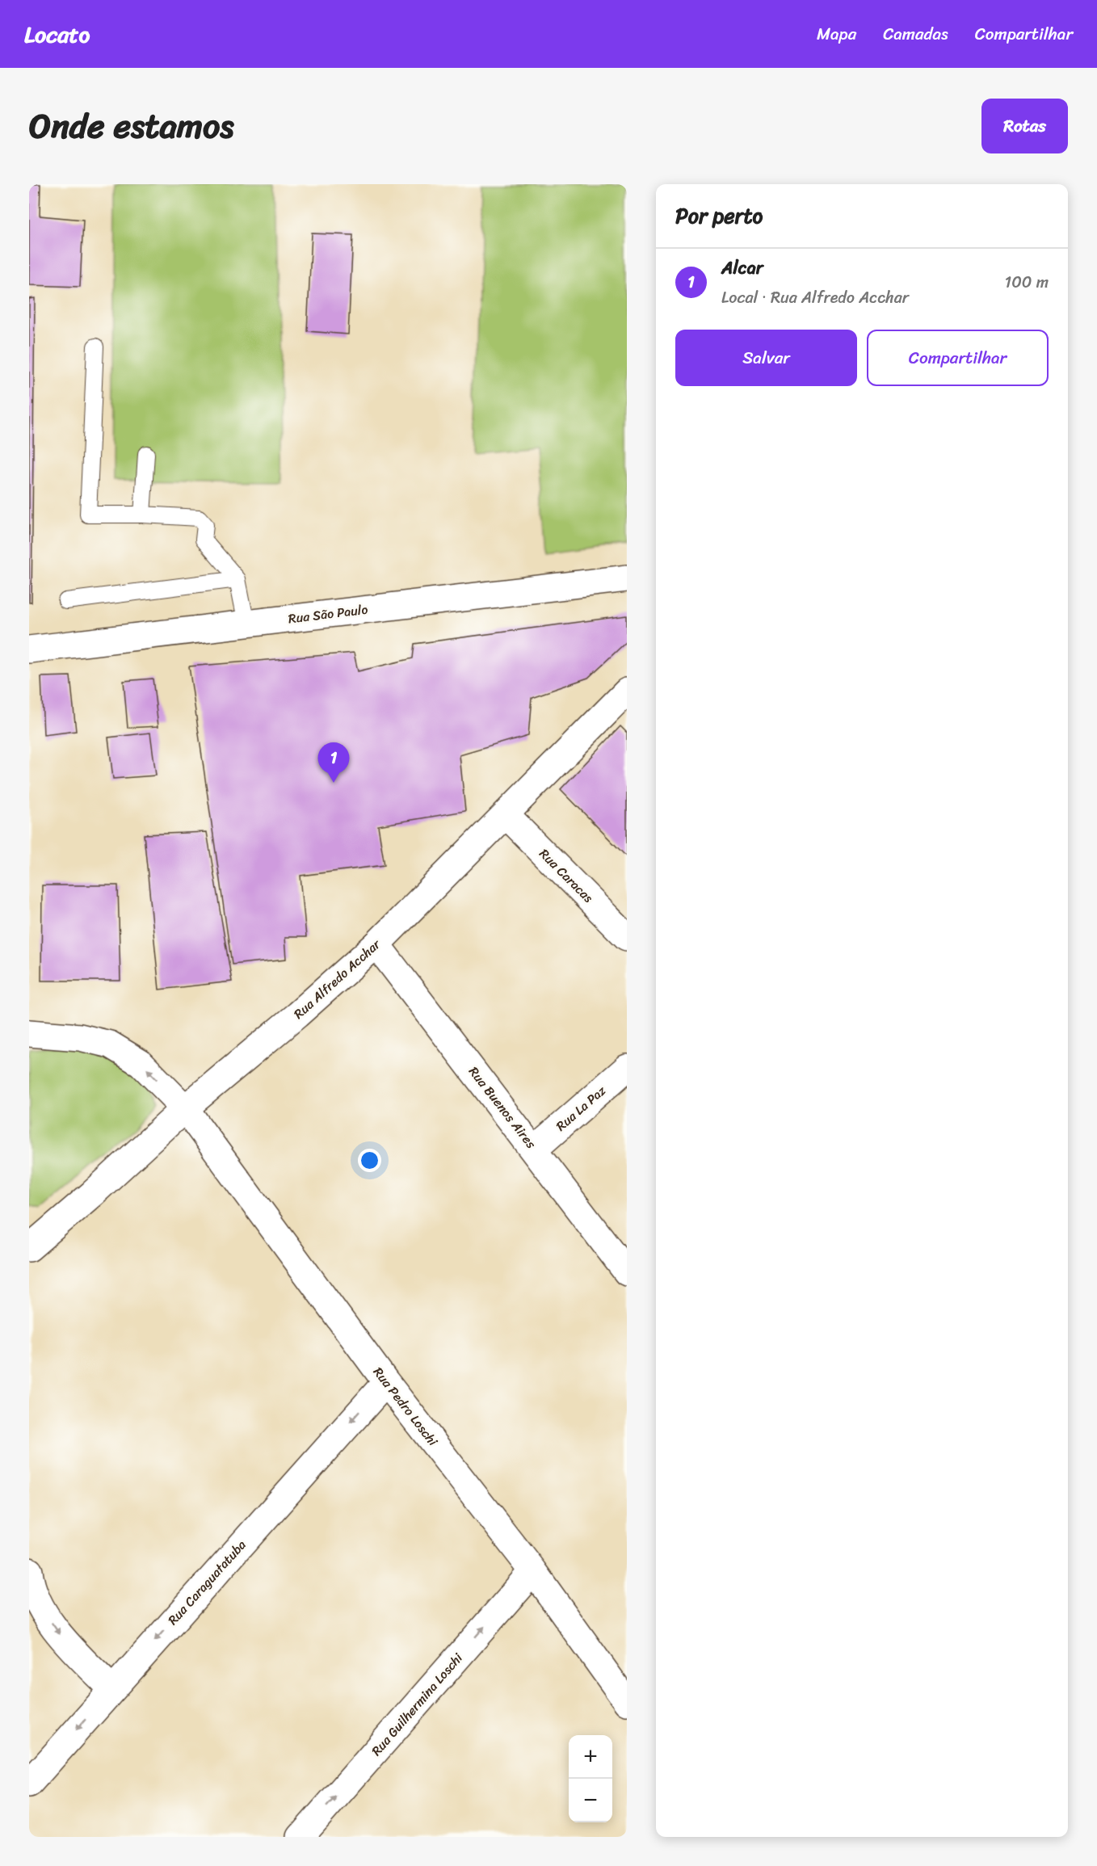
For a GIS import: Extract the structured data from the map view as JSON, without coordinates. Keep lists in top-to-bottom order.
{
  "streets": {
    "street": [
      "Rua São Paulo",
      "Rua Caracas",
      "Rua Alfredo Acchar",
      "Rua Buenos Aires",
      "Rua La Paz",
      "Rua Pedro Loschi",
      "Rua Caraguatatuba",
      "Rua Guilhermina Loschi"
    ]
  },
  "crossings": [
    ["Rua Caracas", "Rua Alfredo Acchar"],
    ["Rua Alfredo Acchar", "Rua Buenos Aires"],
    ["Rua Alfredo Acchar", "Rua Pedro Loschi"],
    ["Rua Buenos Aires", "Rua La Paz"],
    ["Rua Pedro Loschi", "Rua Caraguatatuba"],
    ["Rua Pedro Loschi", "Rua Guilhermina Loschi"]
  ],
  "one_way": ["Rua Caraguatatuba", "Rua Guilhermina Loschi"],
  "page": {
    "header": "Locato",
    "nav": ["Mapa", "Camadas", "Compartilhar"],
    "title": "Onde estamos",
    "buttons": [
      "Rotas",
      ["Salvar", "Compartilhar"]
    ],
    "heading": "Por perto",
    "list": [
      {
        "mark": "1",
        "name": "Alcar",
        "note": "Local · Rua Alfredo Acchar",
        "value": "100 m"
      }
    ],
    "pins": "1",
    "map_buttons": ["+", "−"]
  }
}
